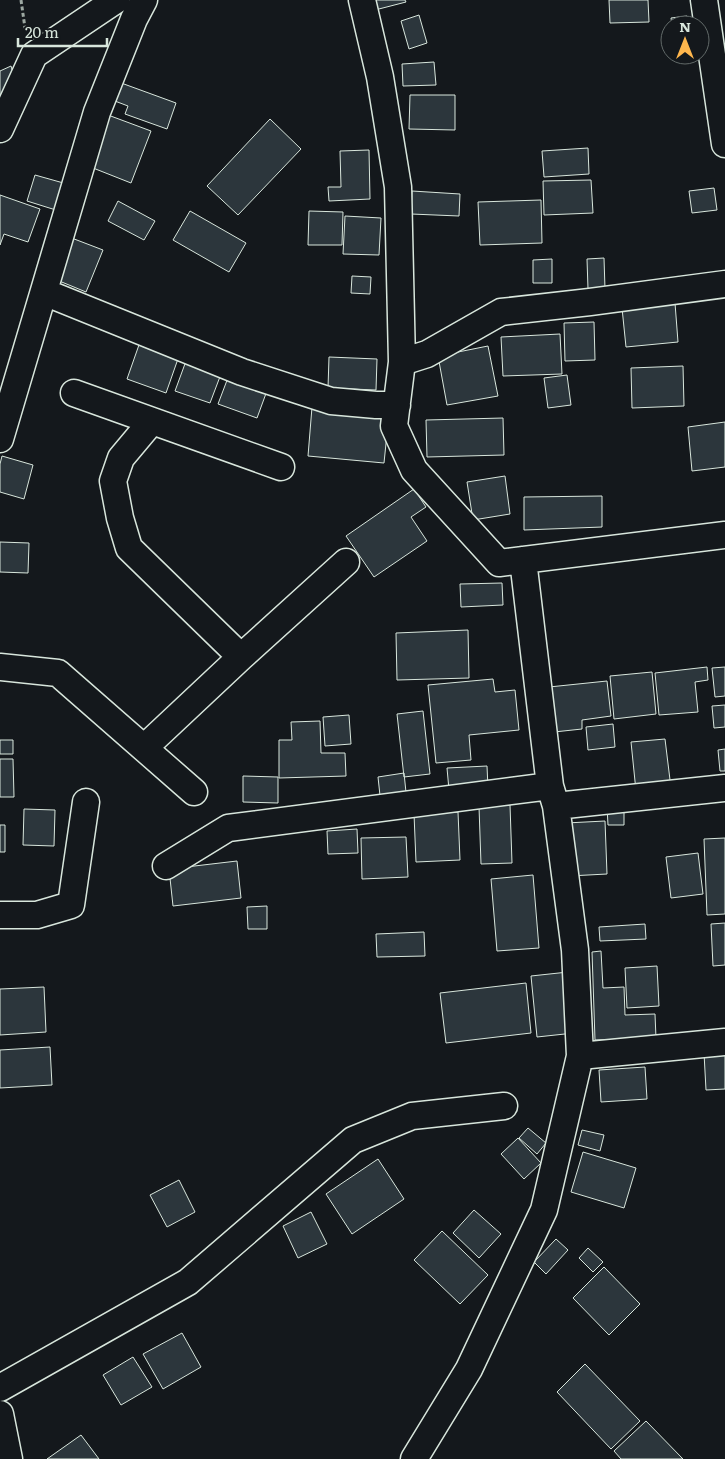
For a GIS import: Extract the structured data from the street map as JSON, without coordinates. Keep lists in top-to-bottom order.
{
  "scale_bar": "20 m",
  "north": "top"
}
